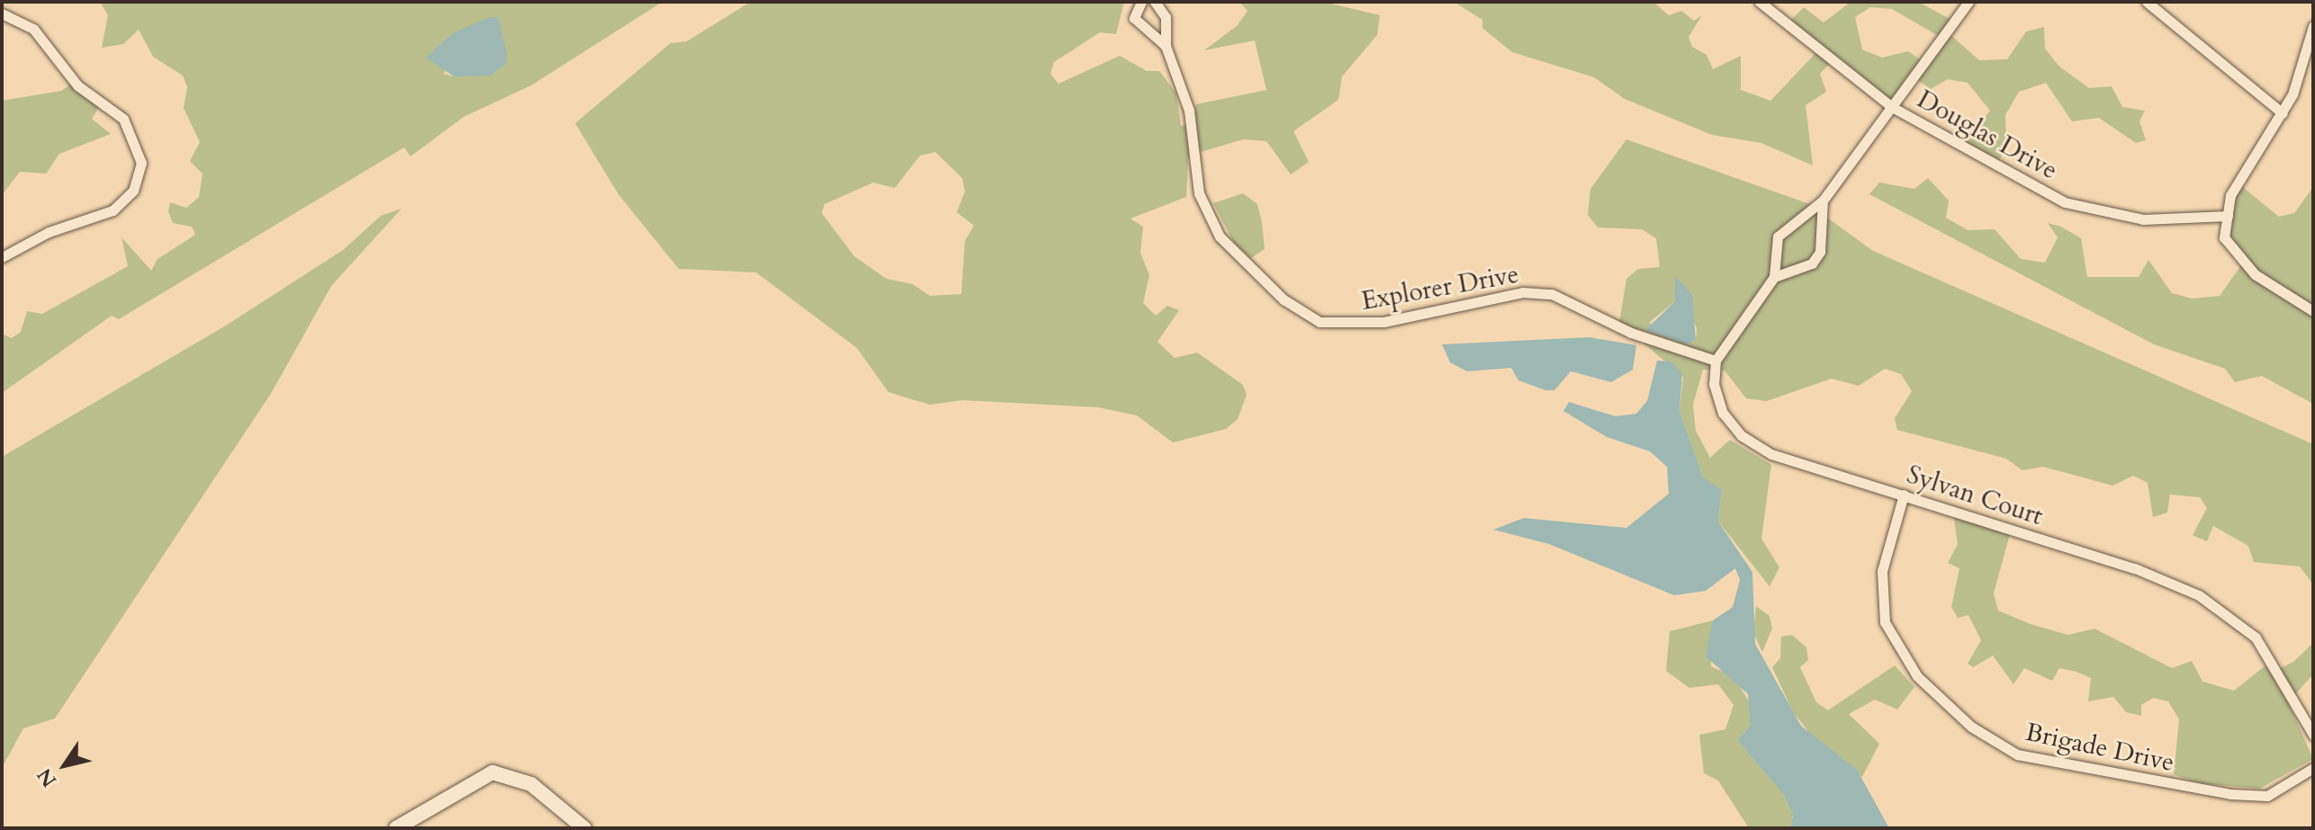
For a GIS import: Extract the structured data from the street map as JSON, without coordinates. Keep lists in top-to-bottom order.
{
  "streets": {
    "street": [
      "Douglas Drive",
      "Explorer Drive",
      "Sylvan Court",
      "Brigade Drive"
    ]
  },
  "crossings": [
    ["Explorer Drive", "Sylvan Court"],
    ["Sylvan Court", "Brigade Drive"]
  ],
  "north": "bottom left"
}
